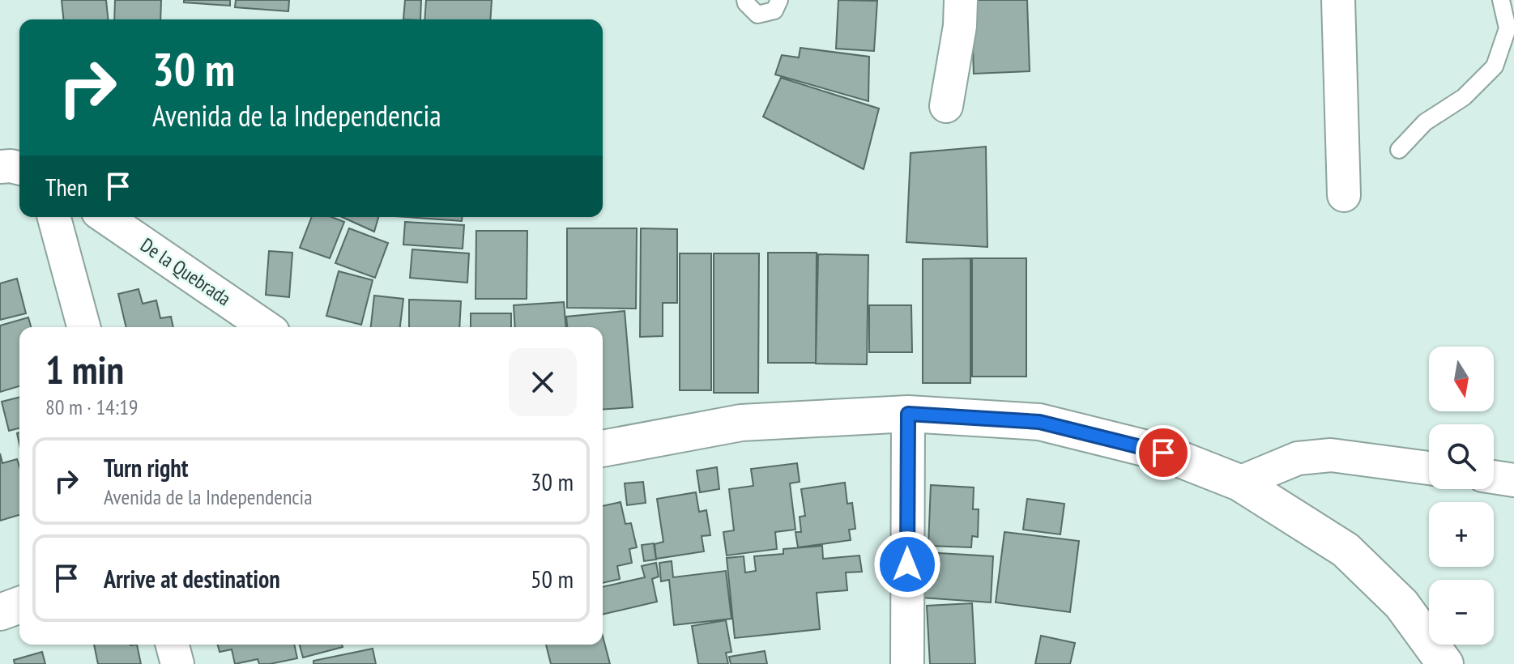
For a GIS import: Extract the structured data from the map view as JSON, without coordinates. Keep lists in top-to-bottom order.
{
  "streets": {
    "street": ["De la Quebrada"]
  },
  "north": "bottom",
  "page": {
    "turn": ["30 m", "Avenida de la Independencia"],
    "then": "Then",
    "heading": ["1 min", "80 m · 14:19"],
    "map_buttons": ["+", "−"],
    "list": [
      {
        "name": "Turn right",
        "note": "Avenida de la Independencia",
        "value": "30 m"
      },
      {
        "name": "Arrive at destination",
        "value": "50 m"
      }
    ]
  }
}
